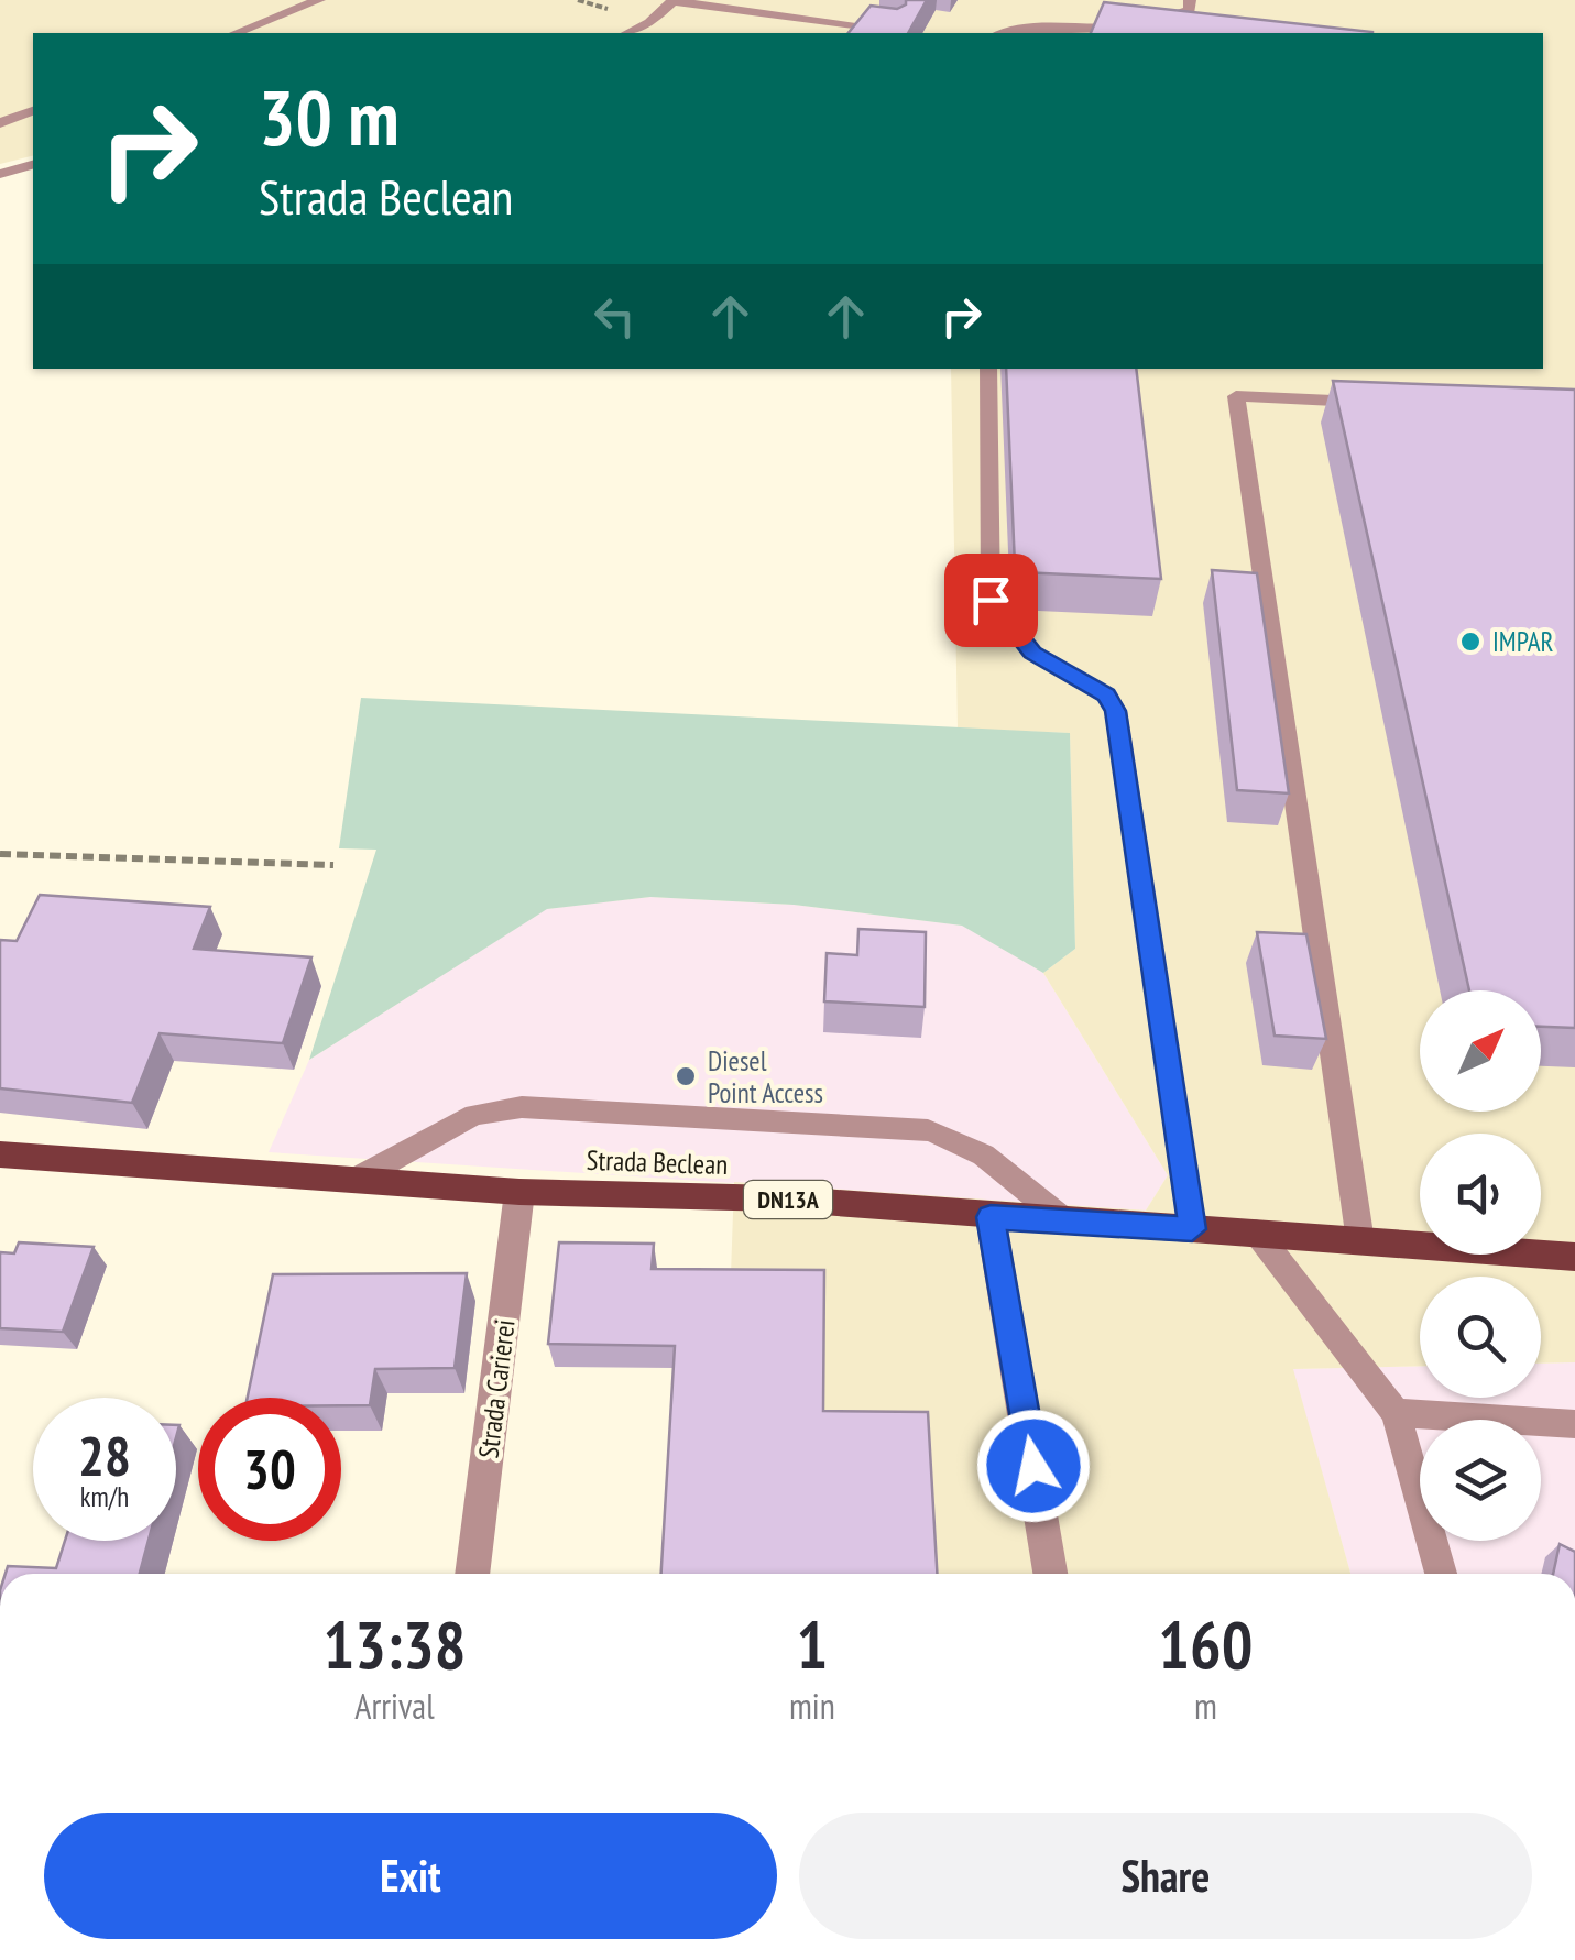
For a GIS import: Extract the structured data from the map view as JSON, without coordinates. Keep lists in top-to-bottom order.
{
  "streets": {
    "main road": ["Strada Beclean", "DN13A"],
    "street": ["Strada Carierei"]
  },
  "crossings": [
    ["Strada Beclean", "Strada Carierei"]
  ],
  "places": ["IMPAR", "Diesel Point Access"],
  "north": "top right",
  "page": {
    "turn": ["30 m", "Strada Beclean"],
    "speed": "28 km/h",
    "limit": "30",
    "eta": [
      "13:38",
      "Arrival",
      "1",
      "min",
      "160",
      "m"
    ],
    "buttons": ["Exit", "Share"]
  }
}
